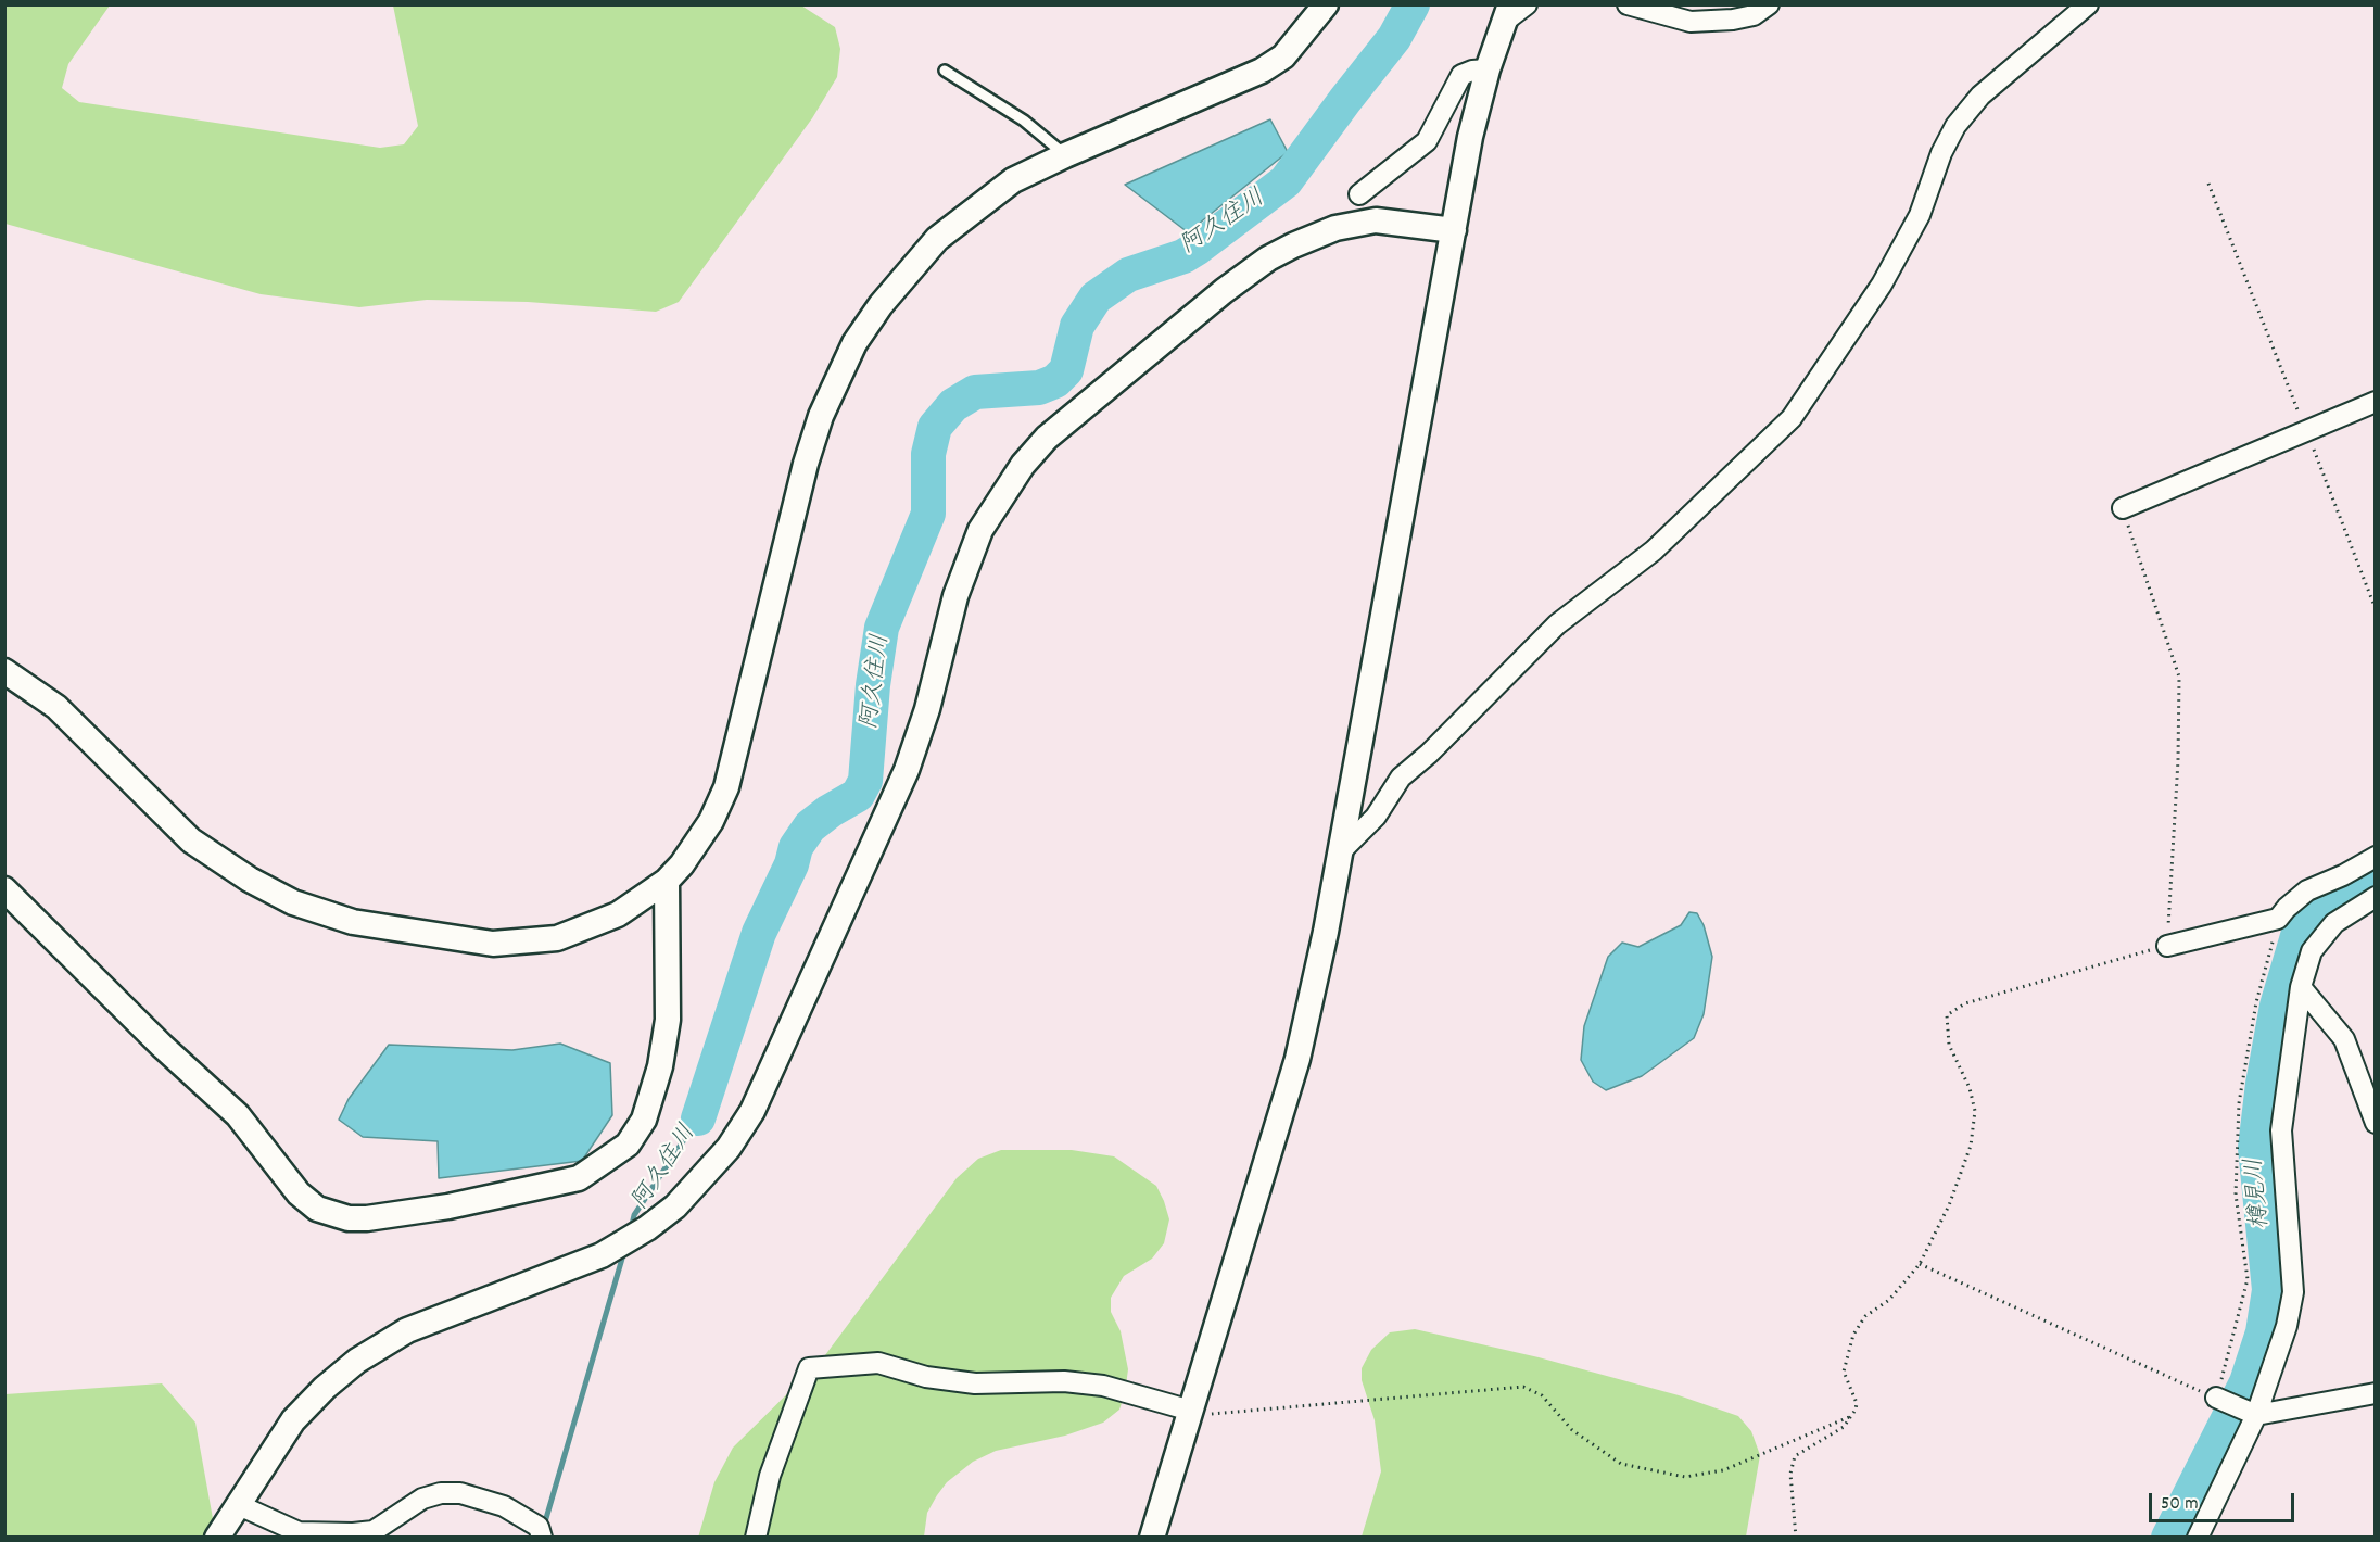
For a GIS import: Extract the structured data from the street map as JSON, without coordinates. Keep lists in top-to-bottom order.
{
  "water": ["阿久住川", "樽見川"],
  "scale_bar": "50 m"
}
